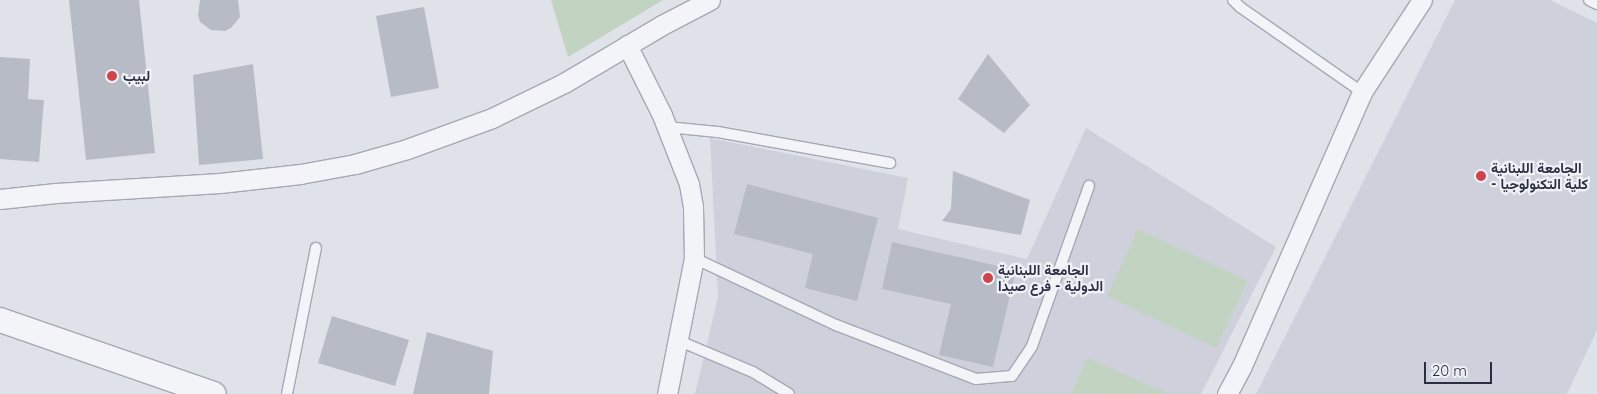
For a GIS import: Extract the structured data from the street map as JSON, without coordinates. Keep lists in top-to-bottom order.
{
  "places": ["لبيب", "الجامعة اللبنانية - كلية التكنولوجيا", "الجامعة اللبنانية الدولية - فرع صيدا"],
  "scale_bar": "20 m"
}
